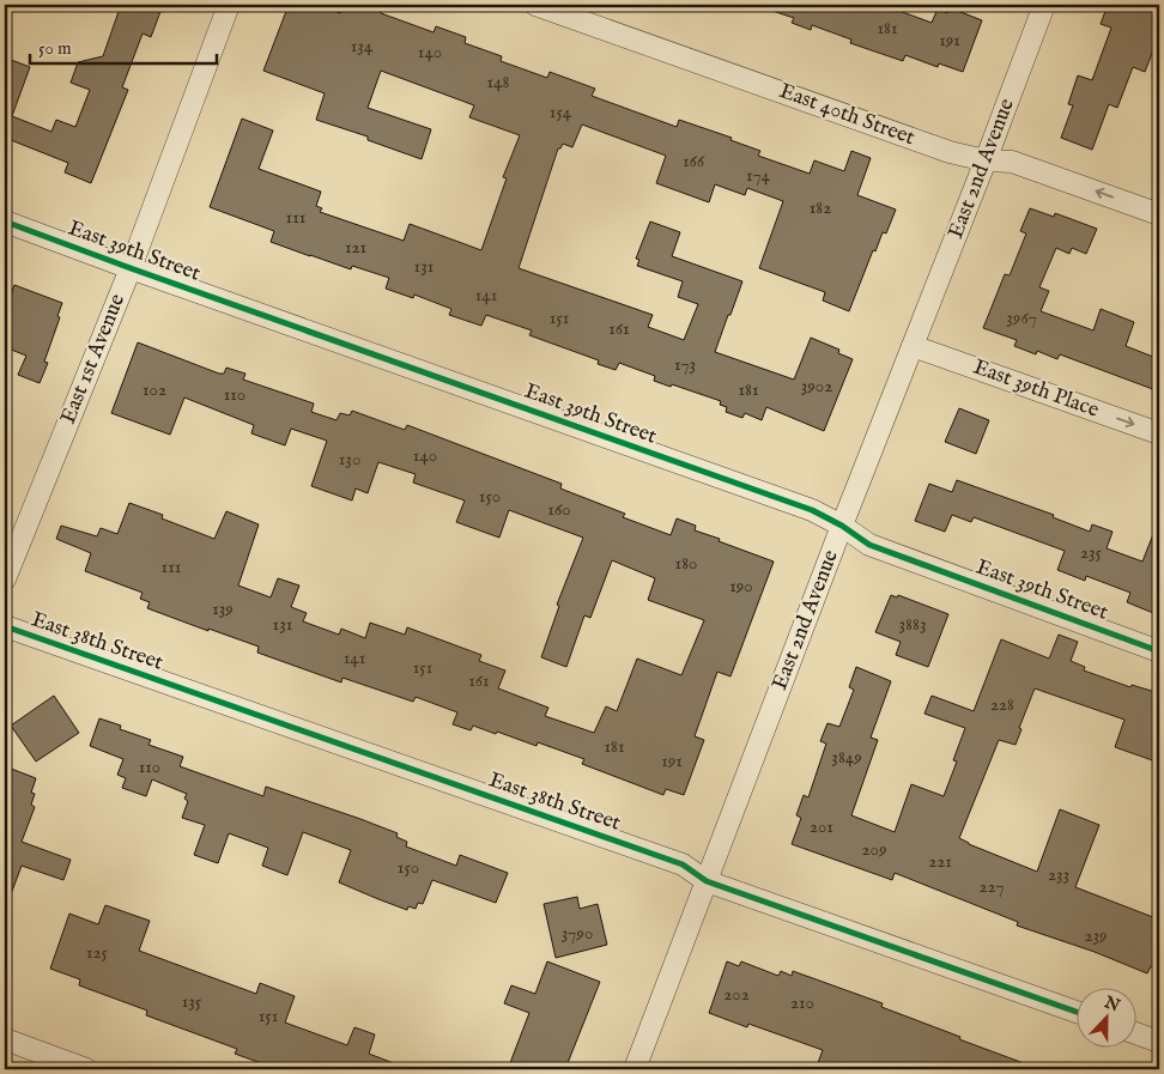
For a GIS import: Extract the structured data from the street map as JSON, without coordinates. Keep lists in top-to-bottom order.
{
  "streets": {
    "street": [
      "East 40th Street",
      "East 2nd Avenue",
      "East 39th Street",
      "East 1st Avenue",
      "East 39th Place",
      "East 38th Street"
    ]
  },
  "crossings": [
    ["East 40th Street", "East 2nd Avenue"],
    ["East 2nd Avenue", "East 39th Street"],
    ["East 2nd Avenue", "East 39th Place"],
    ["East 2nd Avenue", "East 38th Street"],
    ["East 39th Street", "East 1st Avenue"]
  ],
  "one_way": ["East 39th Place"],
  "house_numbers": [
    "181",
    "191",
    "134",
    "140",
    "148",
    "154",
    "166",
    "174",
    "182",
    "111",
    "121",
    "131",
    "141",
    "151",
    "3967",
    "161",
    "173",
    "3902",
    "102",
    "181",
    "110",
    "140",
    "130",
    "150",
    "160",
    "235",
    "180",
    "111",
    "190",
    "139",
    "131",
    "3883",
    "141",
    "151",
    "161",
    "228",
    "181",
    "3849",
    "191",
    "110",
    "201",
    "209",
    "221",
    "150",
    "233",
    "227",
    "3790",
    "239",
    "125",
    "202",
    "135",
    "210",
    "151"
  ],
  "scale_bar": "50 m",
  "north": "top"
}
